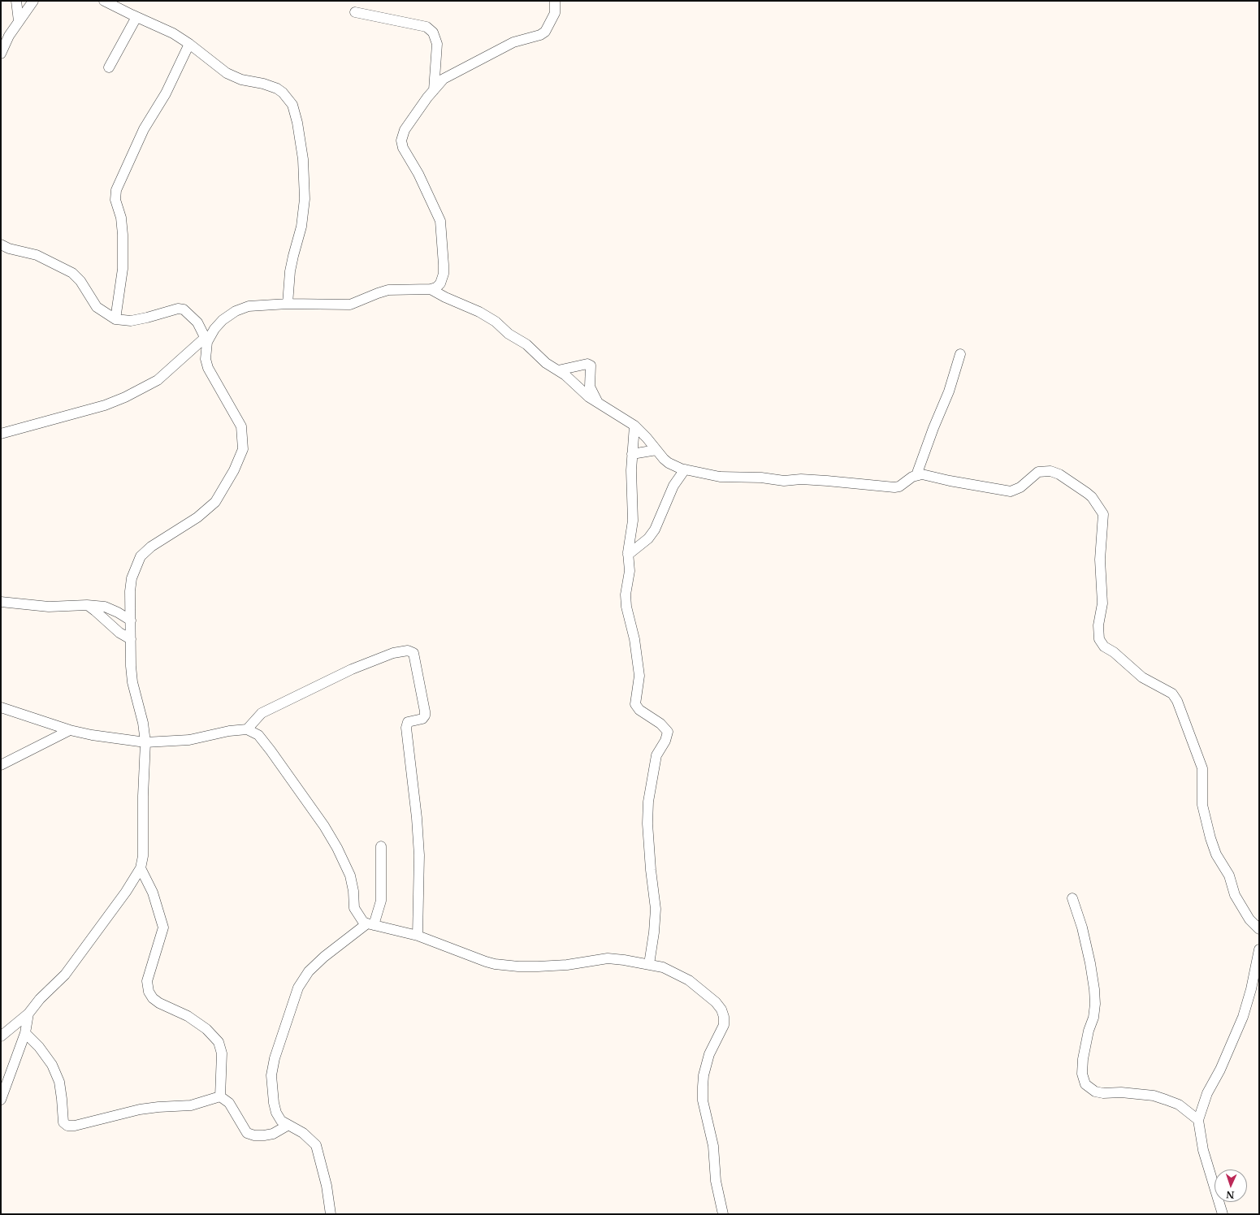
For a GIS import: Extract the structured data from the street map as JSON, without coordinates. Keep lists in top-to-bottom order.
{
  "north": "bottom"
}
